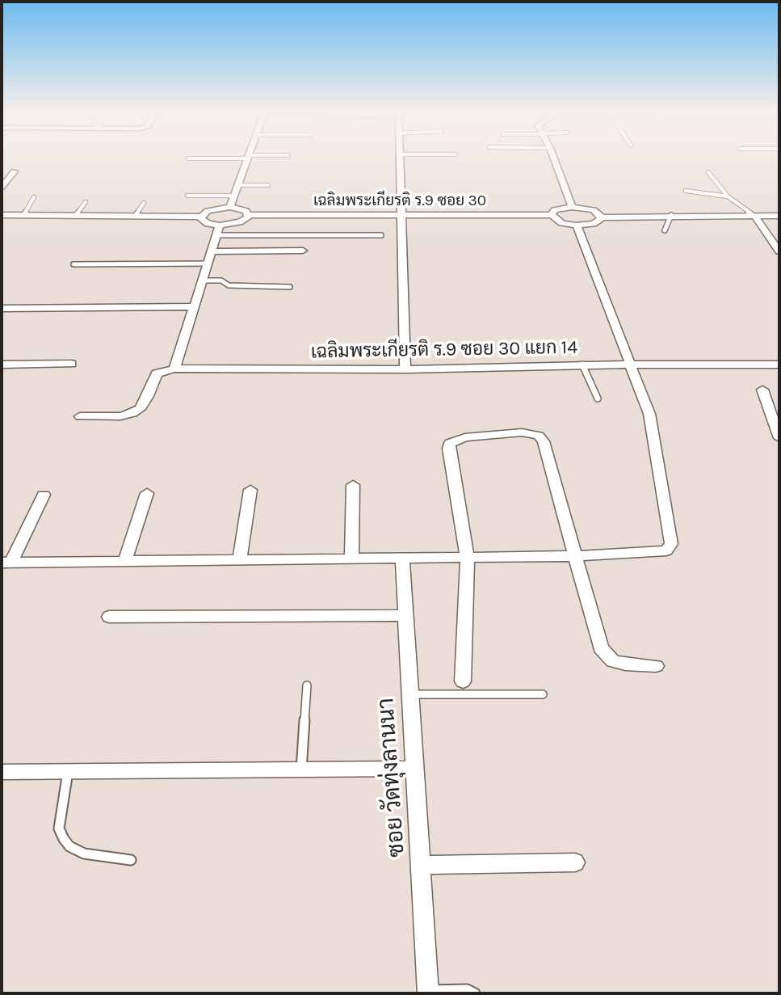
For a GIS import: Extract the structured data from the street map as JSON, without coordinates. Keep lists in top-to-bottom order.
{
  "streets": {
    "street": ["เฉลิมพระเกียรติ ร.9 ซอย 30", "เฉลิมพระเกียรติ ร.9 ซอย 30 แยก 14", "ซอย วัดทุ่งลานนา"]
  }
}
